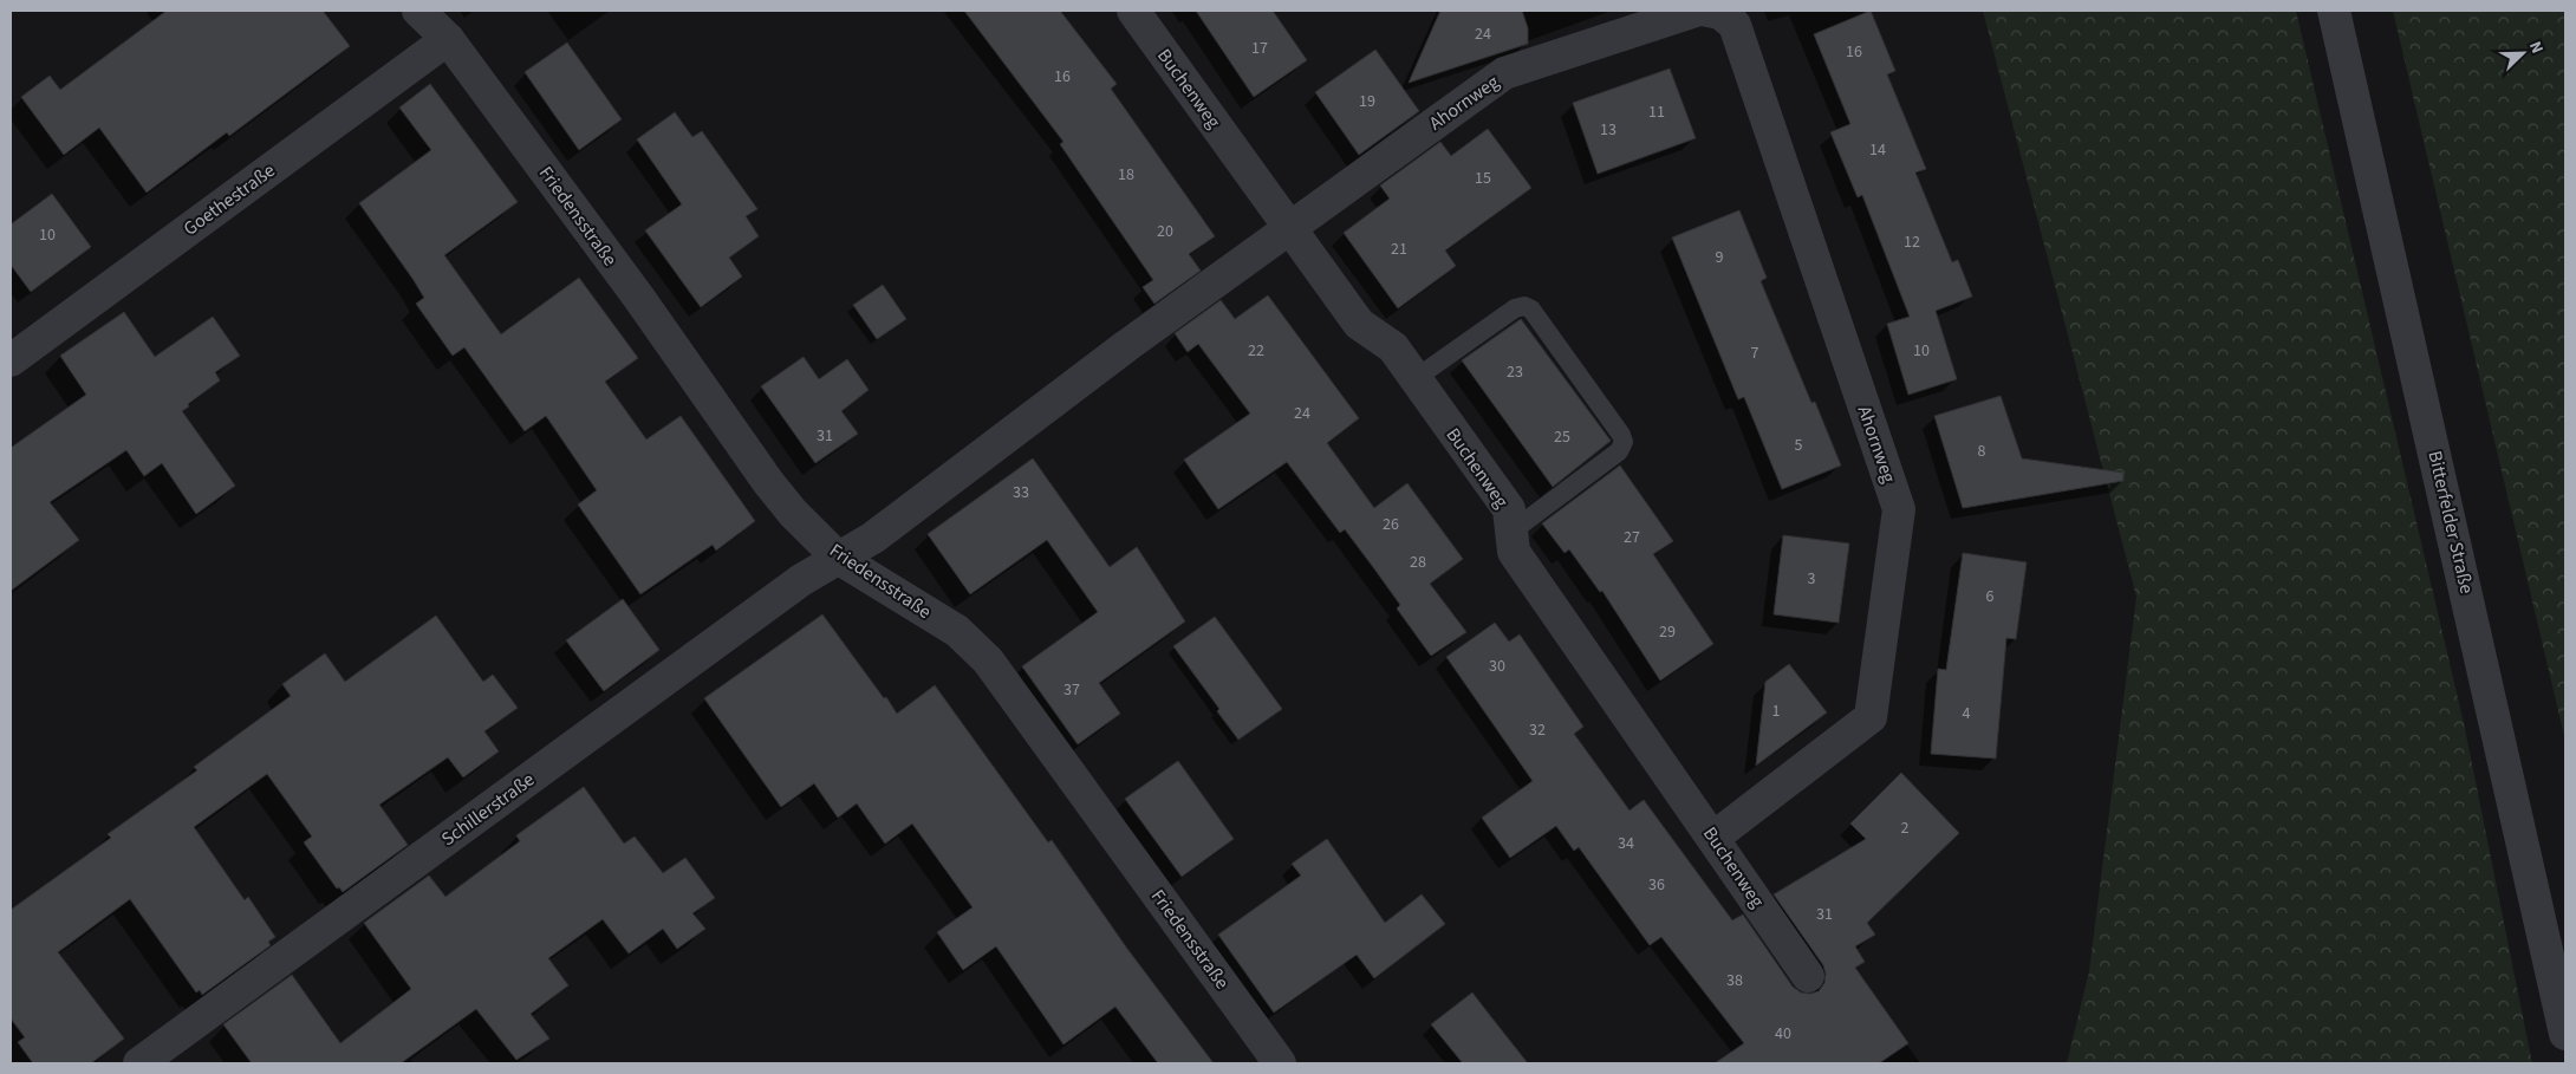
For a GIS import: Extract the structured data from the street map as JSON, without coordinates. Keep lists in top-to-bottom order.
{
  "streets": {
    "street": [
      "Buchenweg",
      "Ahornweg",
      "Goethestraße",
      "Friedensstraße",
      "Bitterfelder Straße",
      "Schillerstraße"
    ]
  },
  "crossings": [
    ["Buchenweg", "Ahornweg"],
    ["Ahornweg", "Friedensstraße"],
    ["Ahornweg", "Schillerstraße"],
    ["Goethestraße", "Friedensstraße"],
    ["Friedensstraße", "Schillerstraße"]
  ],
  "house_numbers": [
    "24",
    "17",
    "16",
    "16",
    "19",
    "11",
    "13",
    "14",
    "18",
    "15",
    "20",
    "10",
    "12",
    "21",
    "9",
    "22",
    "10",
    "7",
    "23",
    "24",
    "31",
    "25",
    "5",
    "8",
    "33",
    "26",
    "27",
    "28",
    "3",
    "6",
    "29",
    "30",
    "37",
    "1",
    "4",
    "32",
    "2",
    "34",
    "36",
    "31",
    "38",
    "40"
  ],
  "north": "top right"
}
